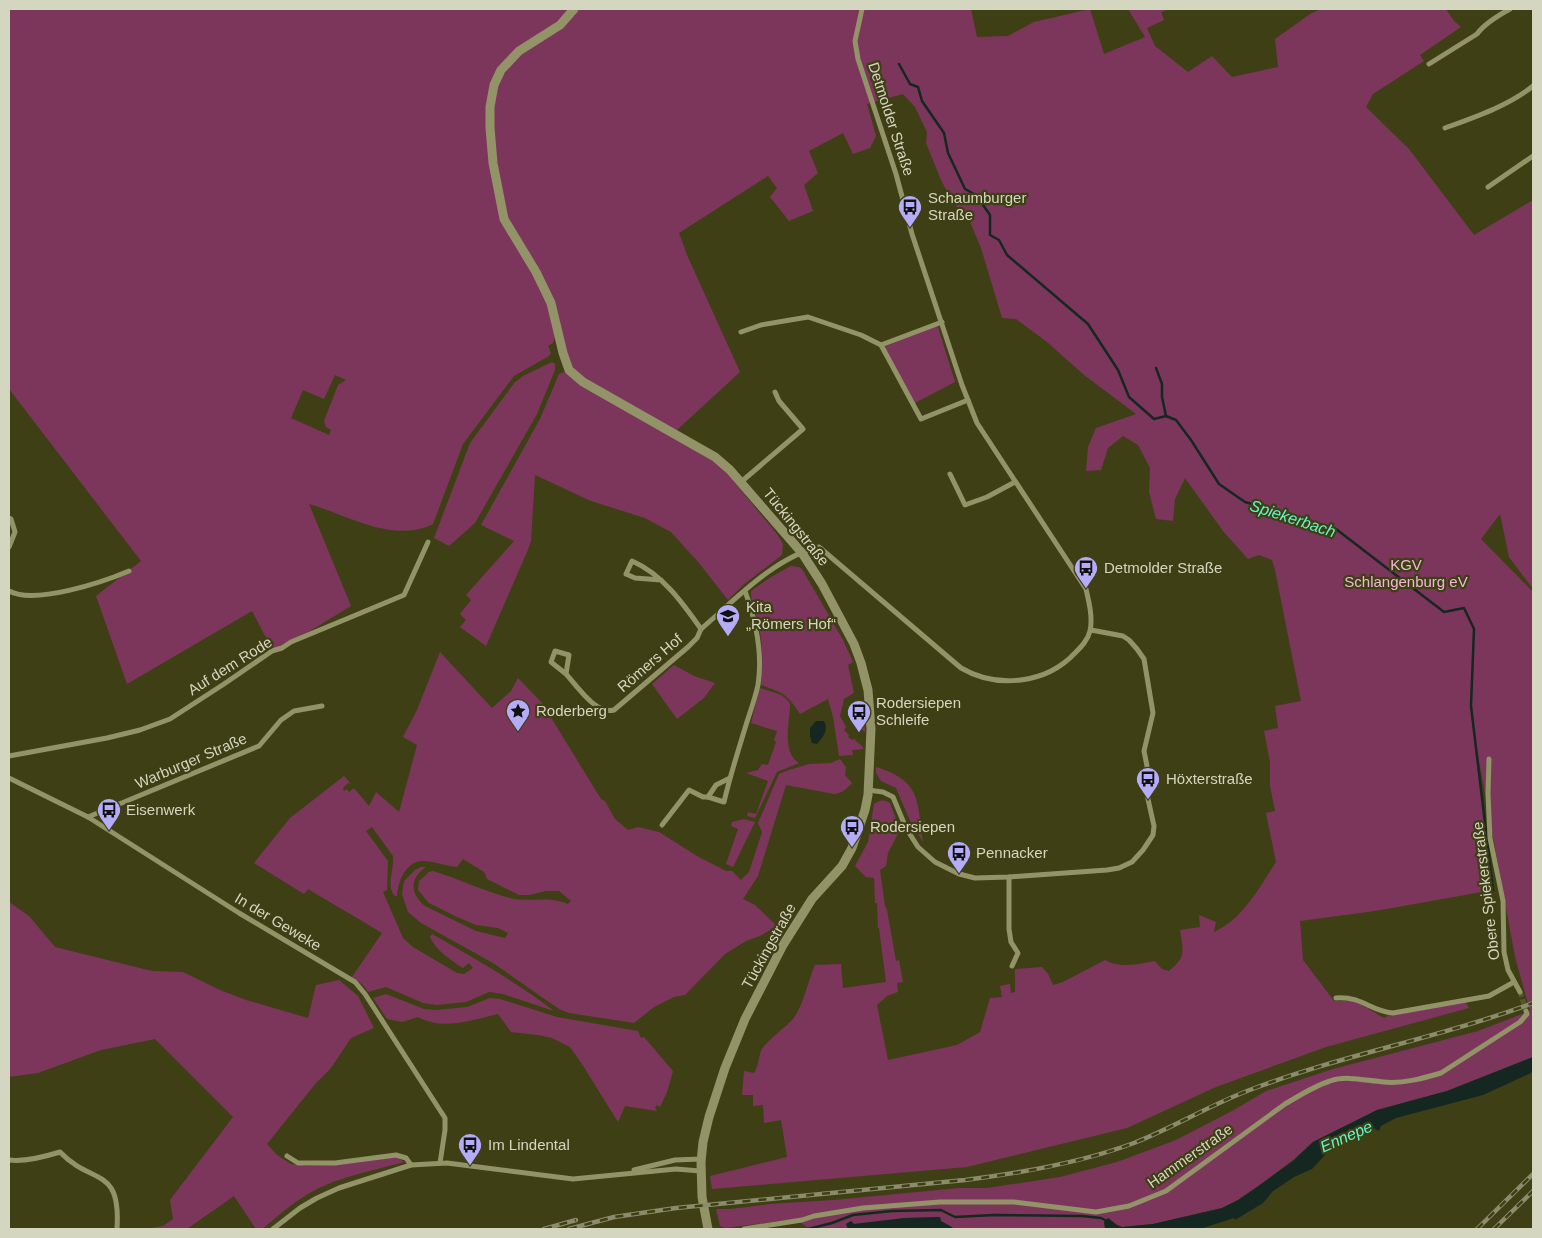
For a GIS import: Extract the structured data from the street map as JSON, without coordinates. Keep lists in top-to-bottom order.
{
  "streets": {
    "street": [
      "Detmolder Straße",
      "Tückingstraße",
      "Römers Hof",
      "Auf dem Rode",
      "Warburger Straße",
      "Obere Spiekerstraße",
      "In der Geweke",
      "Hammerstraße"
    ]
  },
  "crossings": [
    ["Tückingstraße", "Römers Hof"],
    ["Warburger Straße", "In der Geweke"]
  ],
  "water": ["Spiekerbach", "Ennepe"],
  "parks": ["KGV Schlangenburg eV"],
  "places": {
    "bus stop": [
      "Schaumburger Straße",
      "Detmolder Straße",
      "Rodersiepen Schleife",
      "Höxterstraße",
      "Eisenwerk",
      "Rodersiepen",
      "Pennacker",
      "Im Lindental"
    ],
    "school or university": ["Kita „Römers Hof“"],
    "place": ["Roderberg"]
  }
}
